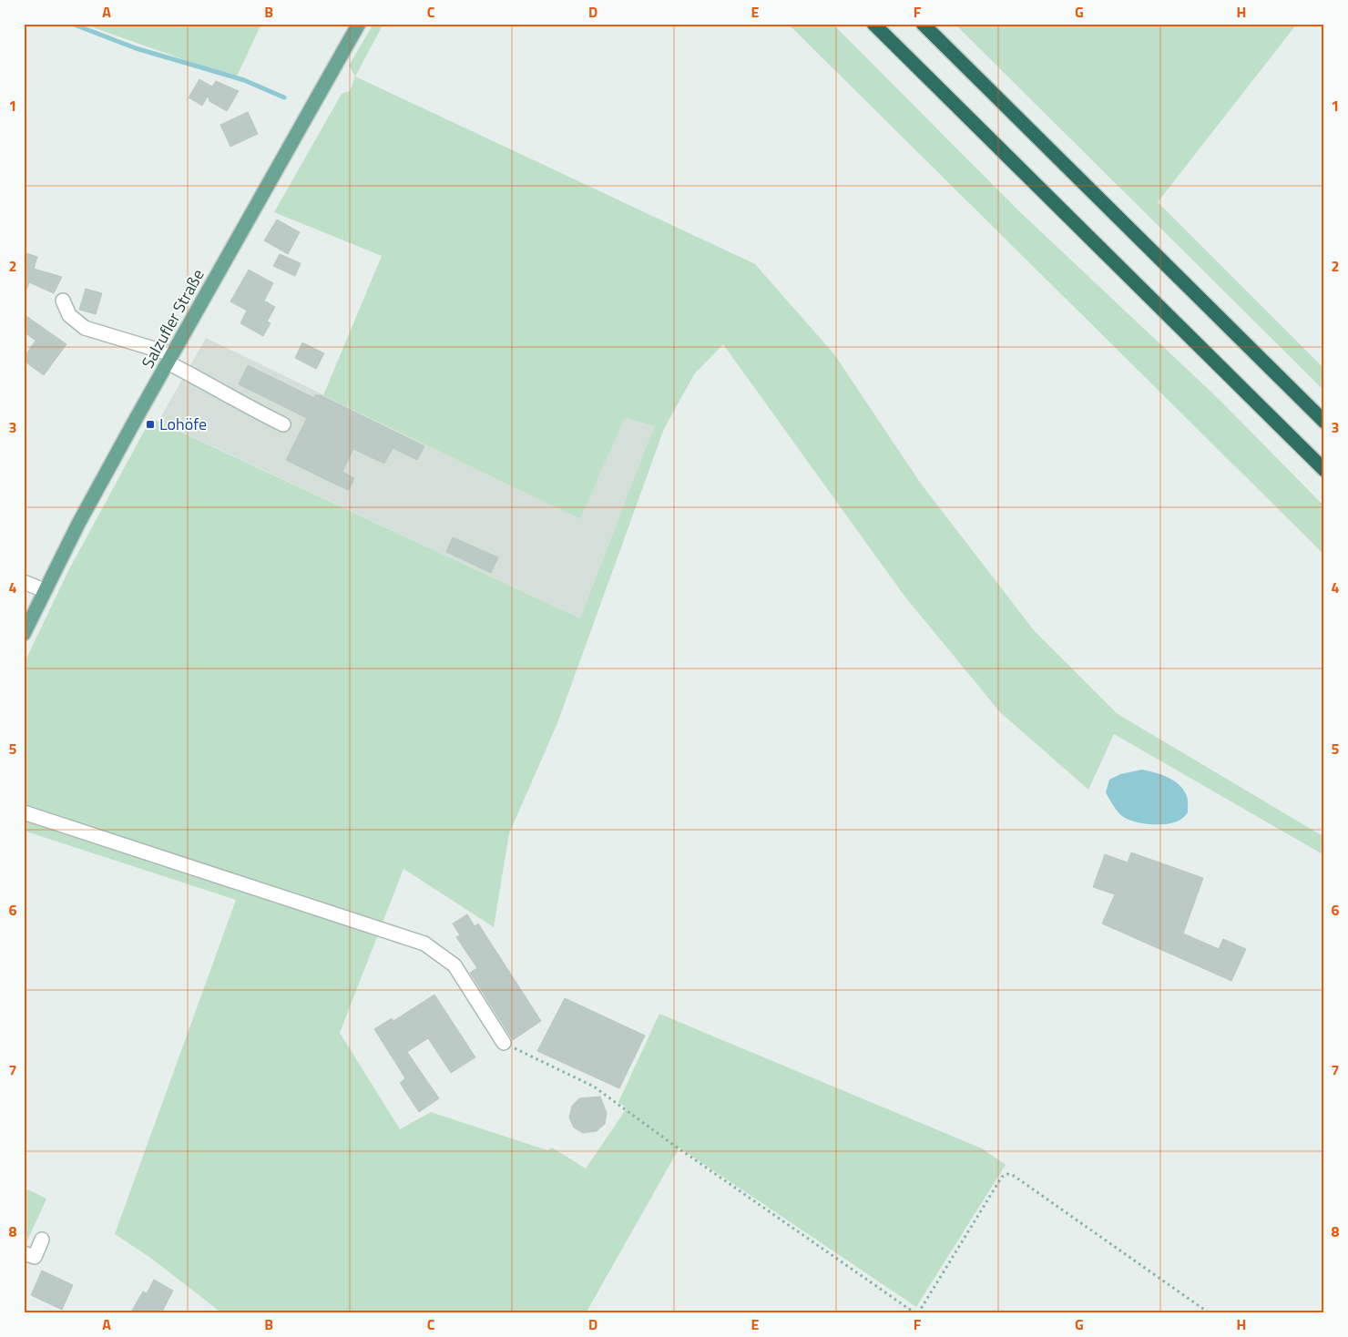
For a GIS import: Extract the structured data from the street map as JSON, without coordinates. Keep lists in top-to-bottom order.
{
  "streets": {
    "main road": ["Salzufler Straße"]
  },
  "places": {
    "transit": ["Lohöfe"]
  },
  "grid": {
    "columns": [
      "A",
      "B",
      "C",
      "D",
      "E",
      "F",
      "G",
      "H"
    ],
    "rows": [
      "1",
      "2",
      "3",
      "4",
      "5",
      "6",
      "7",
      "8"
    ]
  }
}
